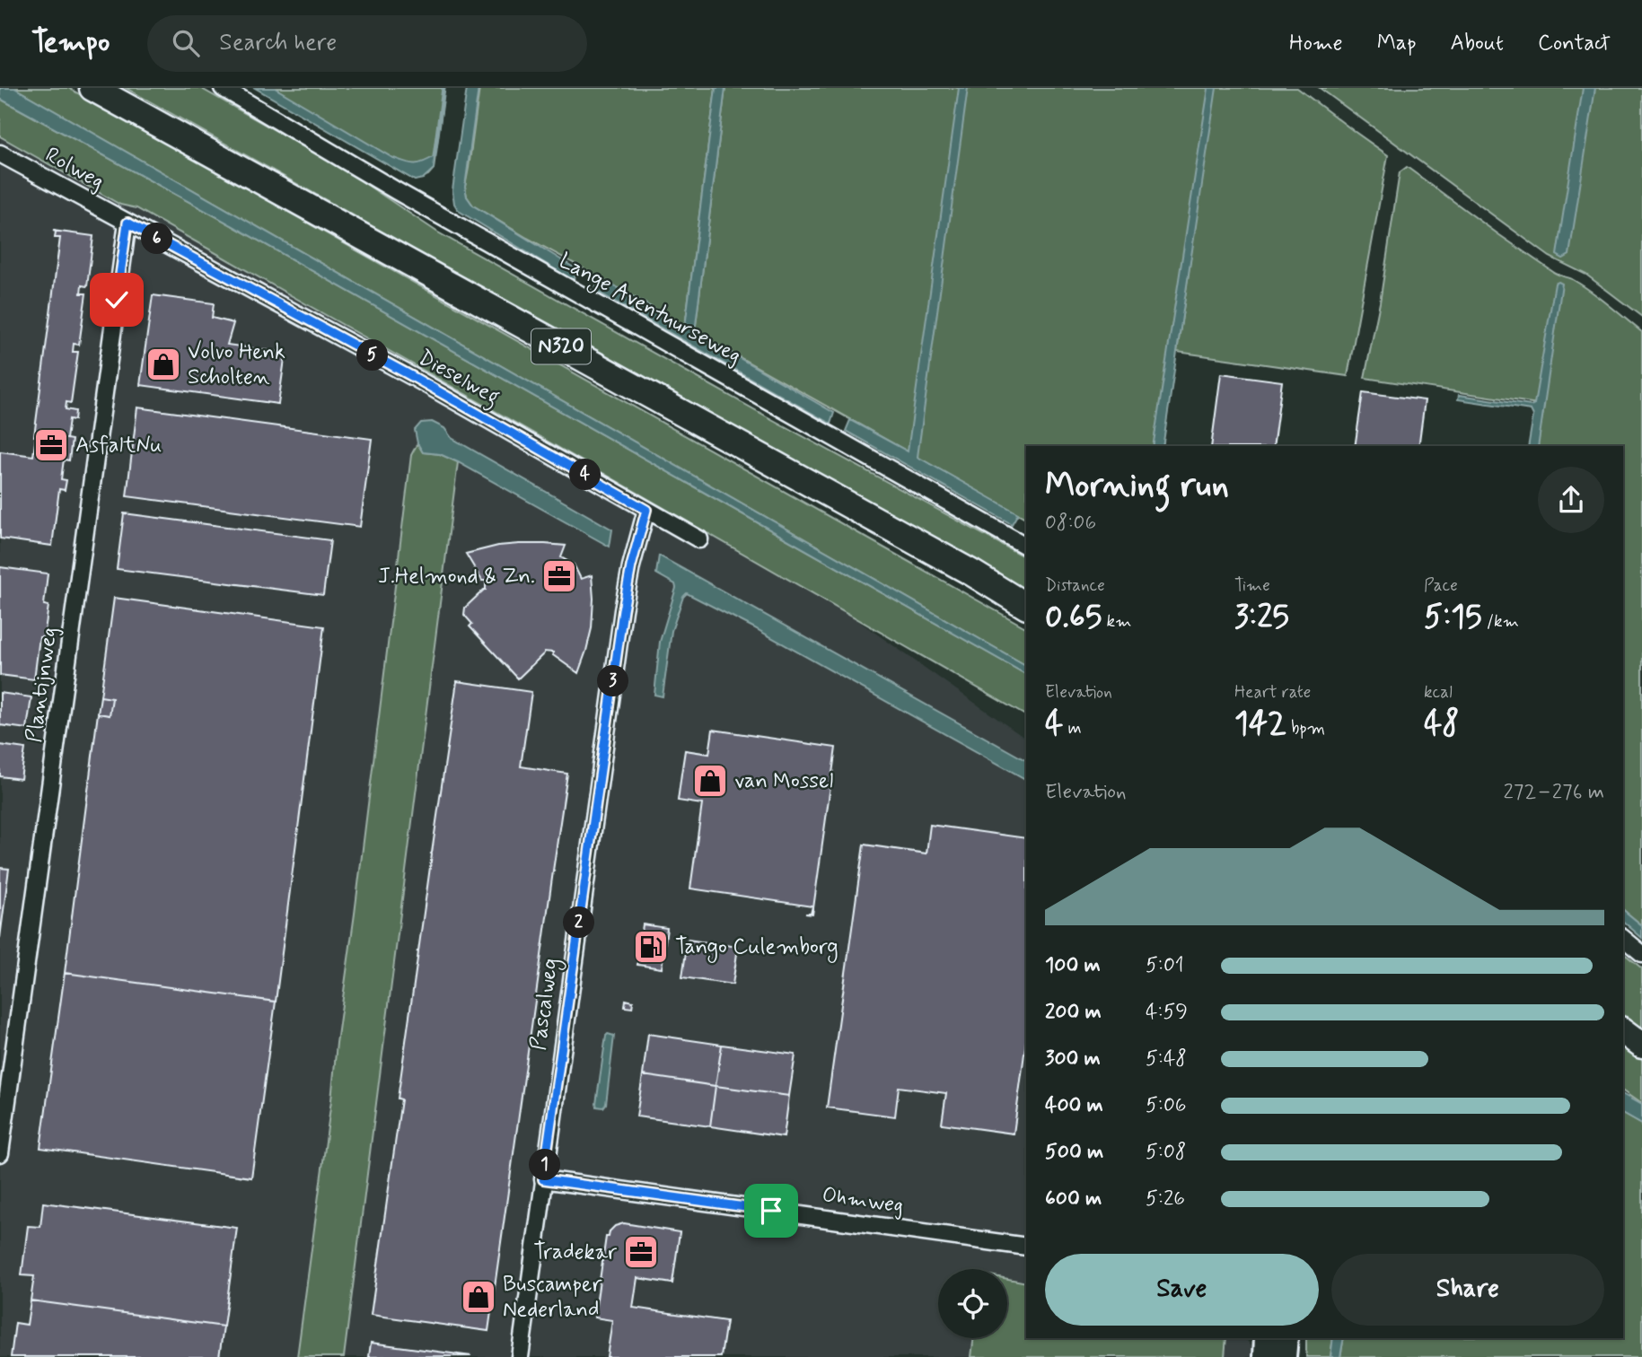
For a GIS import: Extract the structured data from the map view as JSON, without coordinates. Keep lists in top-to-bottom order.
{
  "streets": {
    "main road": ["N320"],
    "street": [
      "Rolweg",
      "Lange Aventuurseweg",
      "Dieselweg",
      "Plantijnweg",
      "Pascalweg",
      "Ohmweg"
    ]
  },
  "crossings": [
    ["Rolweg", "Dieselweg"],
    ["Rolweg", "Plantijnweg"],
    ["Dieselweg", "Plantijnweg"],
    ["Dieselweg", "Pascalweg"],
    ["Pascalweg", "Ohmweg"]
  ],
  "places": {
    "shop": ["Volvo Henk Scholten", "van Mossel", "Buscamper Nederland"],
    "office": ["AsfaltNu", "J.Helmond & Zn.", "Tradekar"],
    "fuel station": ["Tango Culemborg"]
  },
  "page": {
    "header": "Tempo",
    "search": "Search here",
    "nav": [
      "Home",
      "Map",
      "About",
      "Contact"
    ],
    "pins": [
      "6",
      "5",
      "4",
      "3",
      "2",
      "1"
    ],
    "heading": ["Morning run", "08:06"],
    "stats": [
      ["Distance", "0.65 km"],
      ["Time", "3:25"],
      ["Pace", "5:15 /km"],
      ["Elevation", "4 m"],
      ["Heart rate", "142 bpm"],
      ["kcal", "48"]
    ],
    "chart": ["Elevation", "272–276 m"],
    "list": [
      {
        "name": "100 m",
        "note": "5:01"
      },
      {
        "name": "200 m",
        "note": "4:59"
      },
      {
        "name": "300 m",
        "note": "5:48"
      },
      {
        "name": "400 m",
        "note": "5:06"
      },
      {
        "name": "500 m",
        "note": "5:08"
      },
      {
        "name": "600 m",
        "note": "5:26"
      }
    ],
    "buttons": ["Save", "Share"]
  }
}
